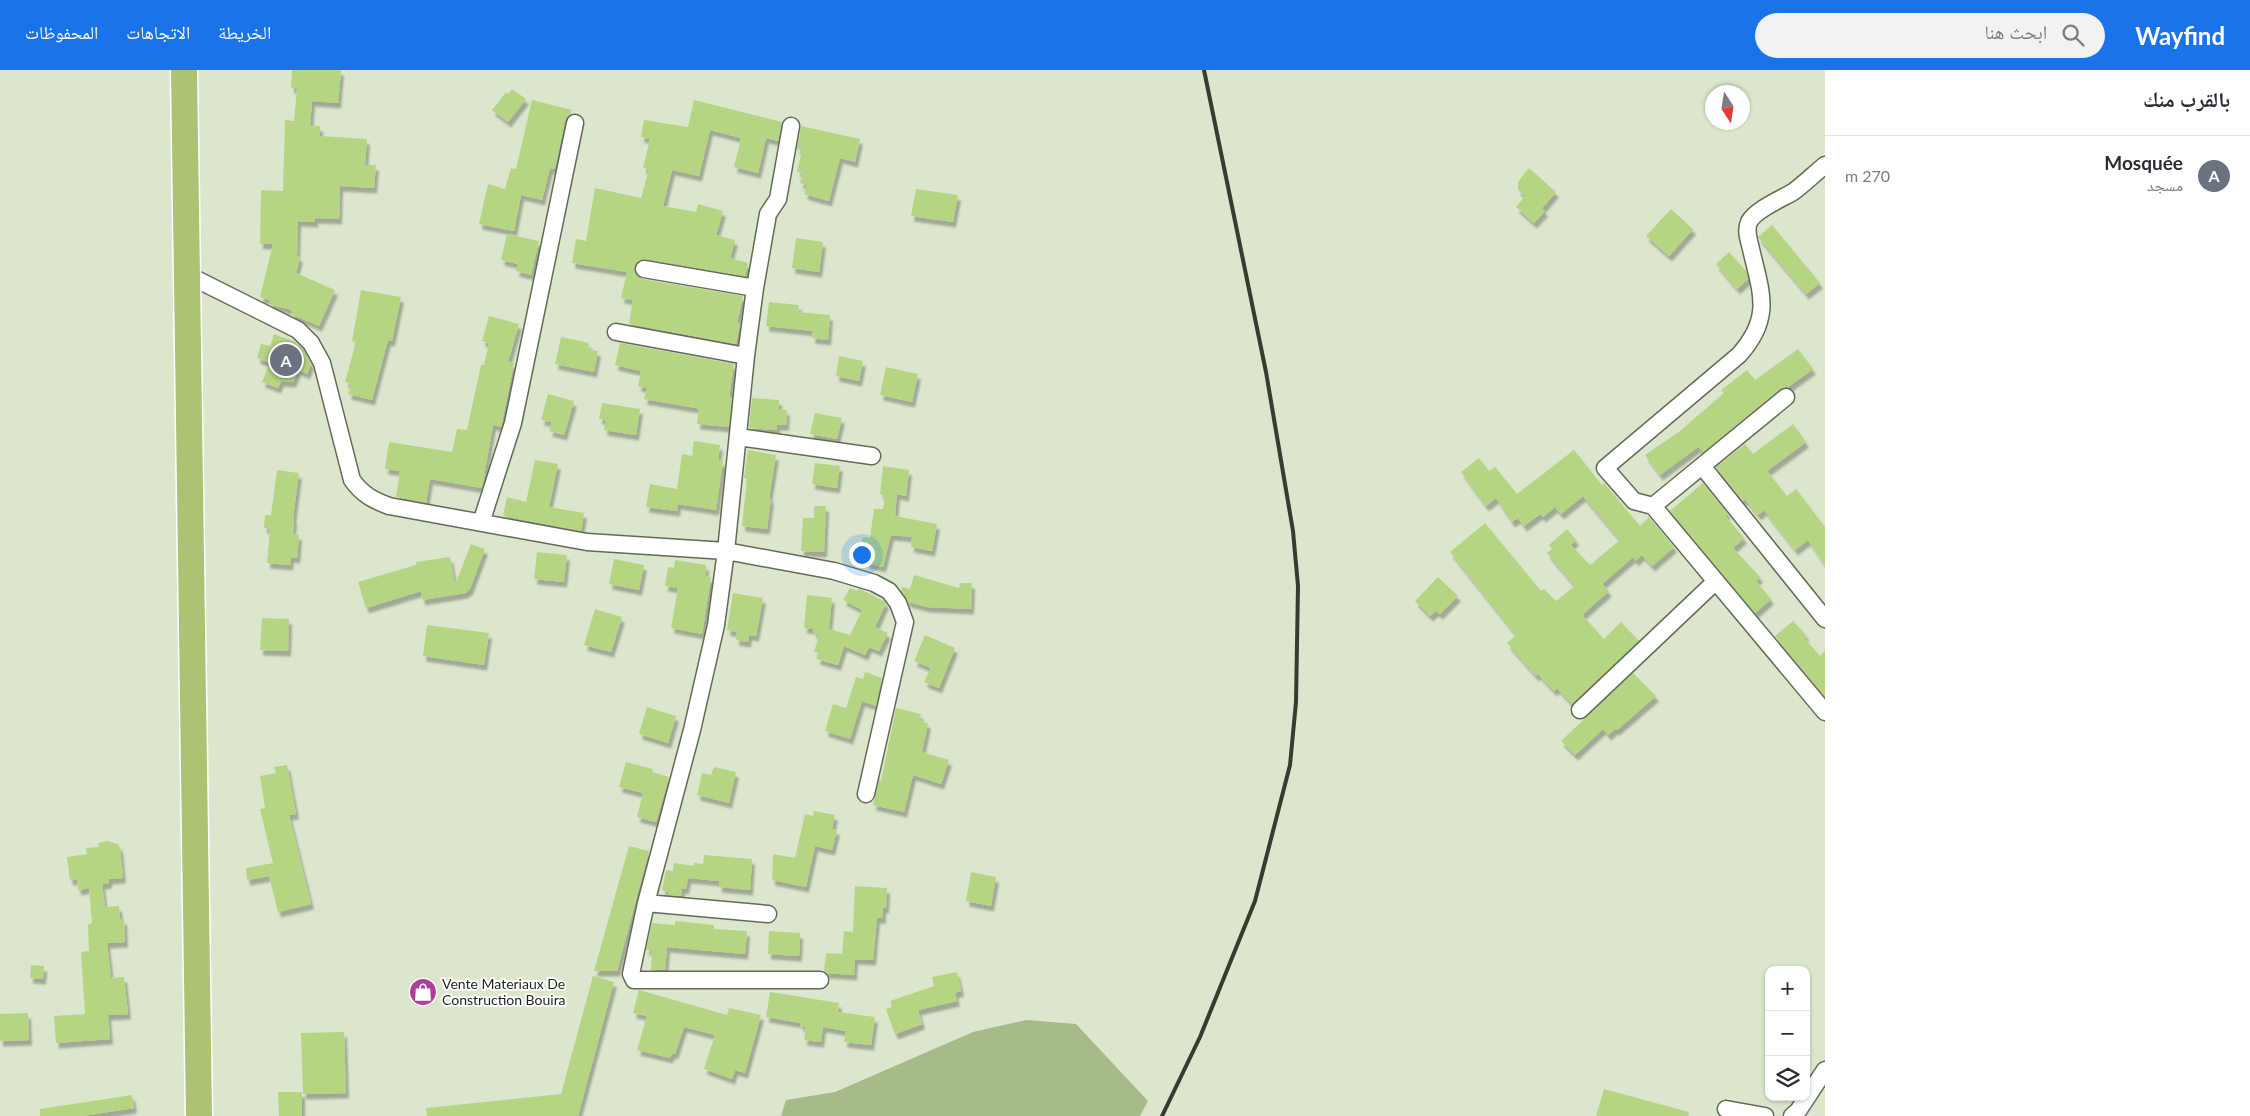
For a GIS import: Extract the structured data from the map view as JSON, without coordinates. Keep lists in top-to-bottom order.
{
  "places": {
    "shop": ["Vente Materiaux De Construction Bouira"]
  },
  "north": "bottom",
  "page": {
    "header": "Wayfind",
    "search": "ابحث هنا",
    "nav": ["الخريطة", "الاتجاهات", "المحفوظات"],
    "heading": "بالقرب منك",
    "list": [
      {
        "mark": "A",
        "name": "Mosquée",
        "note": "مسجد",
        "value": "270 m"
      }
    ],
    "pins": "A",
    "map_buttons": ["+", "−"]
  }
}
